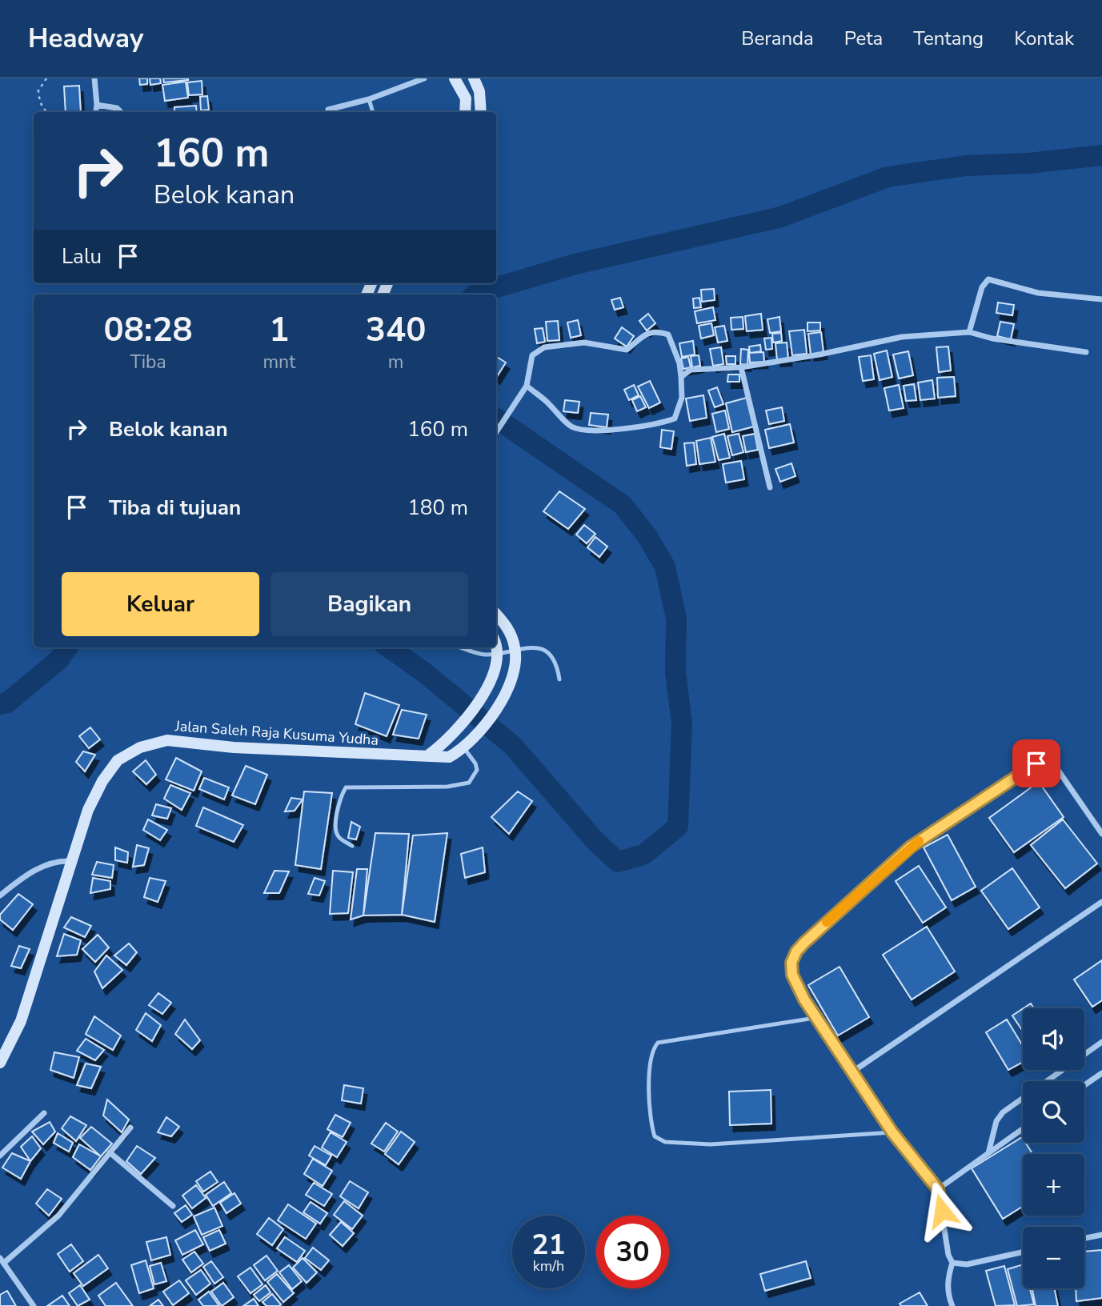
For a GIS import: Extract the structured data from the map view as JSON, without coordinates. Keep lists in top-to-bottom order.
{
  "streets": {
    "street": ["Jalan Saleh Raja Kusuma Yudha"]
  },
  "page": {
    "header": "Headway",
    "nav": [
      "Beranda",
      "Peta",
      "Tentang",
      "Kontak"
    ],
    "turn": ["160 m", "Belok kanan"],
    "then": "Lalu",
    "eta": [
      "08:28",
      "Tiba",
      "1",
      "mnt",
      "340",
      "m"
    ],
    "list": [
      {
        "name": "Belok kanan",
        "value": "160 m"
      },
      {
        "name": "Tiba di tujuan",
        "value": "180 m"
      }
    ],
    "buttons": ["Keluar", "Bagikan"],
    "map_buttons": ["+", "−"],
    "speed": "21 km/h",
    "limit": "30"
  }
}
